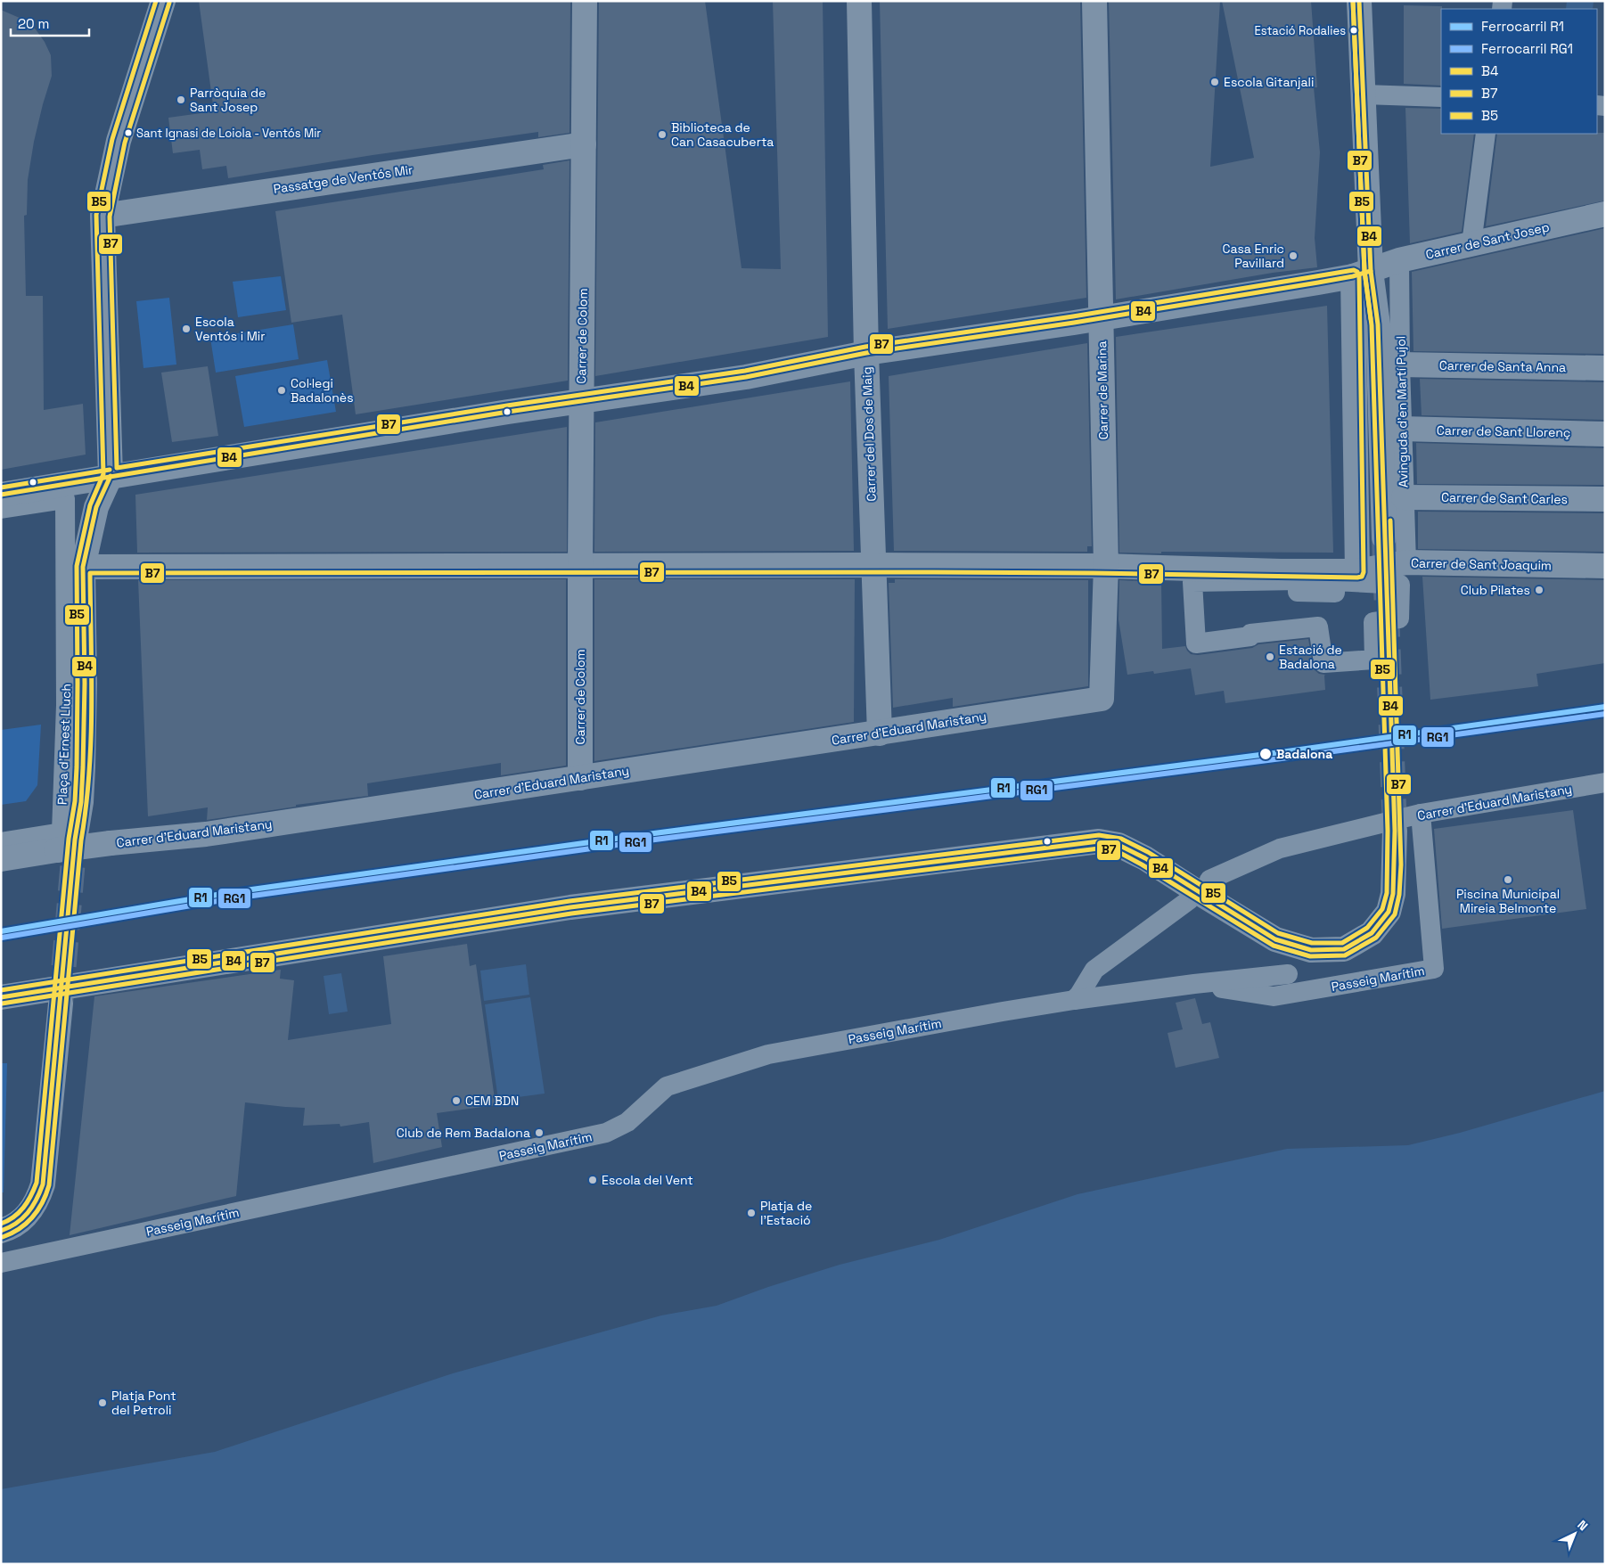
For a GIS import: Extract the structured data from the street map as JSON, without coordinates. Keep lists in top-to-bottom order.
{
  "streets": {
    "street": [
      "Passatge de Ventós Mir",
      "Carrer de Sant Josep",
      "Carrer de Colom",
      "Carrer de Santa Anna",
      "Carrer de Marina",
      "Avinguda d'en Martí Pujol",
      "Carrer de Sant Llorenç",
      "Carrer del Dos de Maig",
      "Carrer de Sant Carles",
      "Carrer de Sant Joaquim",
      "Carrer d'Eduard Maristany",
      "Plaça d'Ernest Lluch",
      "Passeig Marítim"
    ]
  },
  "crossings": [
    ["Passatge de Ventós Mir", "Carrer de Colom"],
    ["Carrer de Sant Josep", "Carrer de Colom"],
    ["Carrer de Sant Josep", "Carrer de Marina"],
    ["Carrer de Sant Josep", "Avinguda d'en Martí Pujol"],
    ["Carrer de Sant Josep", "Carrer del Dos de Maig"],
    ["Carrer de Colom", "Carrer de Sant Joaquim"],
    ["Carrer de Colom", "Carrer d'Eduard Maristany"],
    ["Carrer de Santa Anna", "Avinguda d'en Martí Pujol"],
    ["Carrer de Marina", "Carrer de Sant Joaquim"],
    ["Carrer de Marina", "Carrer d'Eduard Maristany"],
    ["Avinguda d'en Martí Pujol", "Carrer de Sant Llorenç"],
    ["Avinguda d'en Martí Pujol", "Carrer de Sant Carles"],
    ["Avinguda d'en Martí Pujol", "Carrer de Sant Joaquim"],
    ["Carrer del Dos de Maig", "Carrer de Sant Joaquim"],
    ["Carrer del Dos de Maig", "Carrer d'Eduard Maristany"],
    ["Carrer d'Eduard Maristany", "Passeig Marítim"]
  ],
  "places": [
    "Estació Rodalies",
    "Escola Gitanjali",
    "Parròquia de Sant Josep",
    "Sant Ignasi de Loiola - Ventós Mir",
    "Biblioteca de Can Casacuberta",
    "Casa Enric Pavillard",
    "Escola Ventós i Mir",
    "Col·legi Badalonès",
    "Club Pilates",
    "Estació de Badalona",
    "Badalona",
    "Piscina Municipal Mireia Belmonte",
    "CEM BDN",
    "Club de Rem Badalona",
    "Escola del Vent",
    "Platja de l'Estació",
    "Platja Pont del Petroli"
  ],
  "lines": [
    "transit line B4",
    "transit line B7",
    "transit line B5",
    "rail line R1",
    "rail line RG1"
  ],
  "legend": [
    "Ferrocarril R1",
    "Ferrocarril RG1",
    "B4",
    "B7",
    "B5"
  ],
  "scale_bar": "20 m",
  "north": "top right"
}
